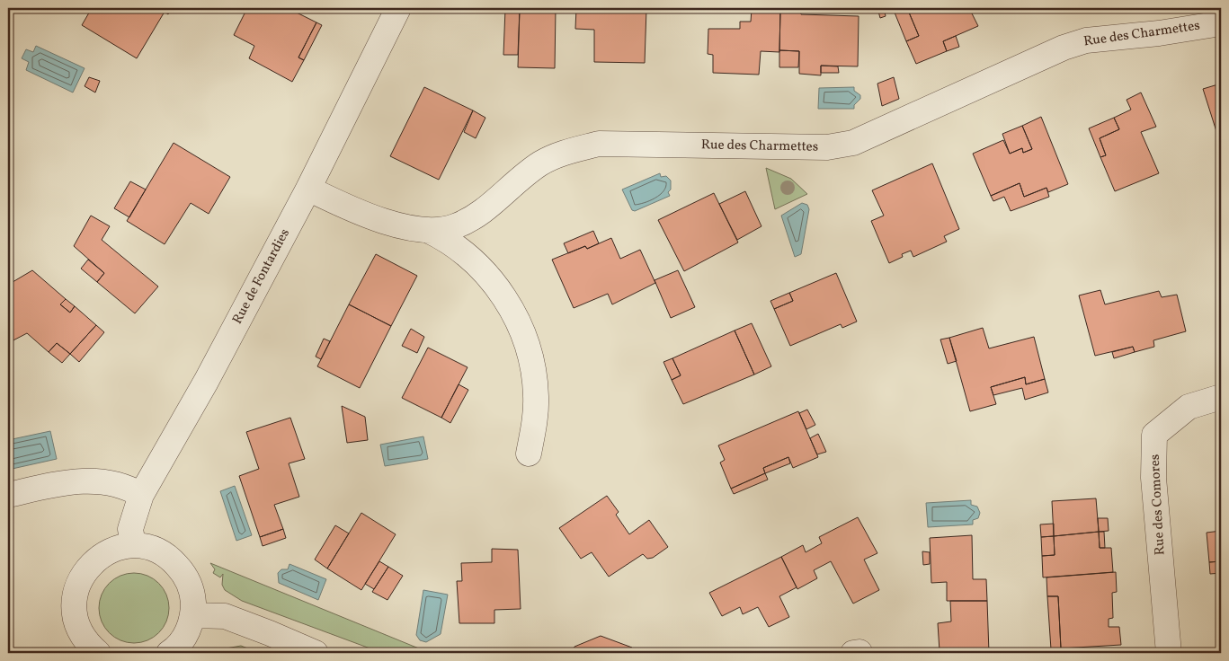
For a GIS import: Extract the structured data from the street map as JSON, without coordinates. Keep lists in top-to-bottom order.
{
  "streets": {
    "street": ["Rue des Charmettes", "Rue de Fontardies", "Rue des Comores"]
  },
  "crossings": [
    ["Rue des Charmettes", "Rue de Fontardies"]
  ]
}
